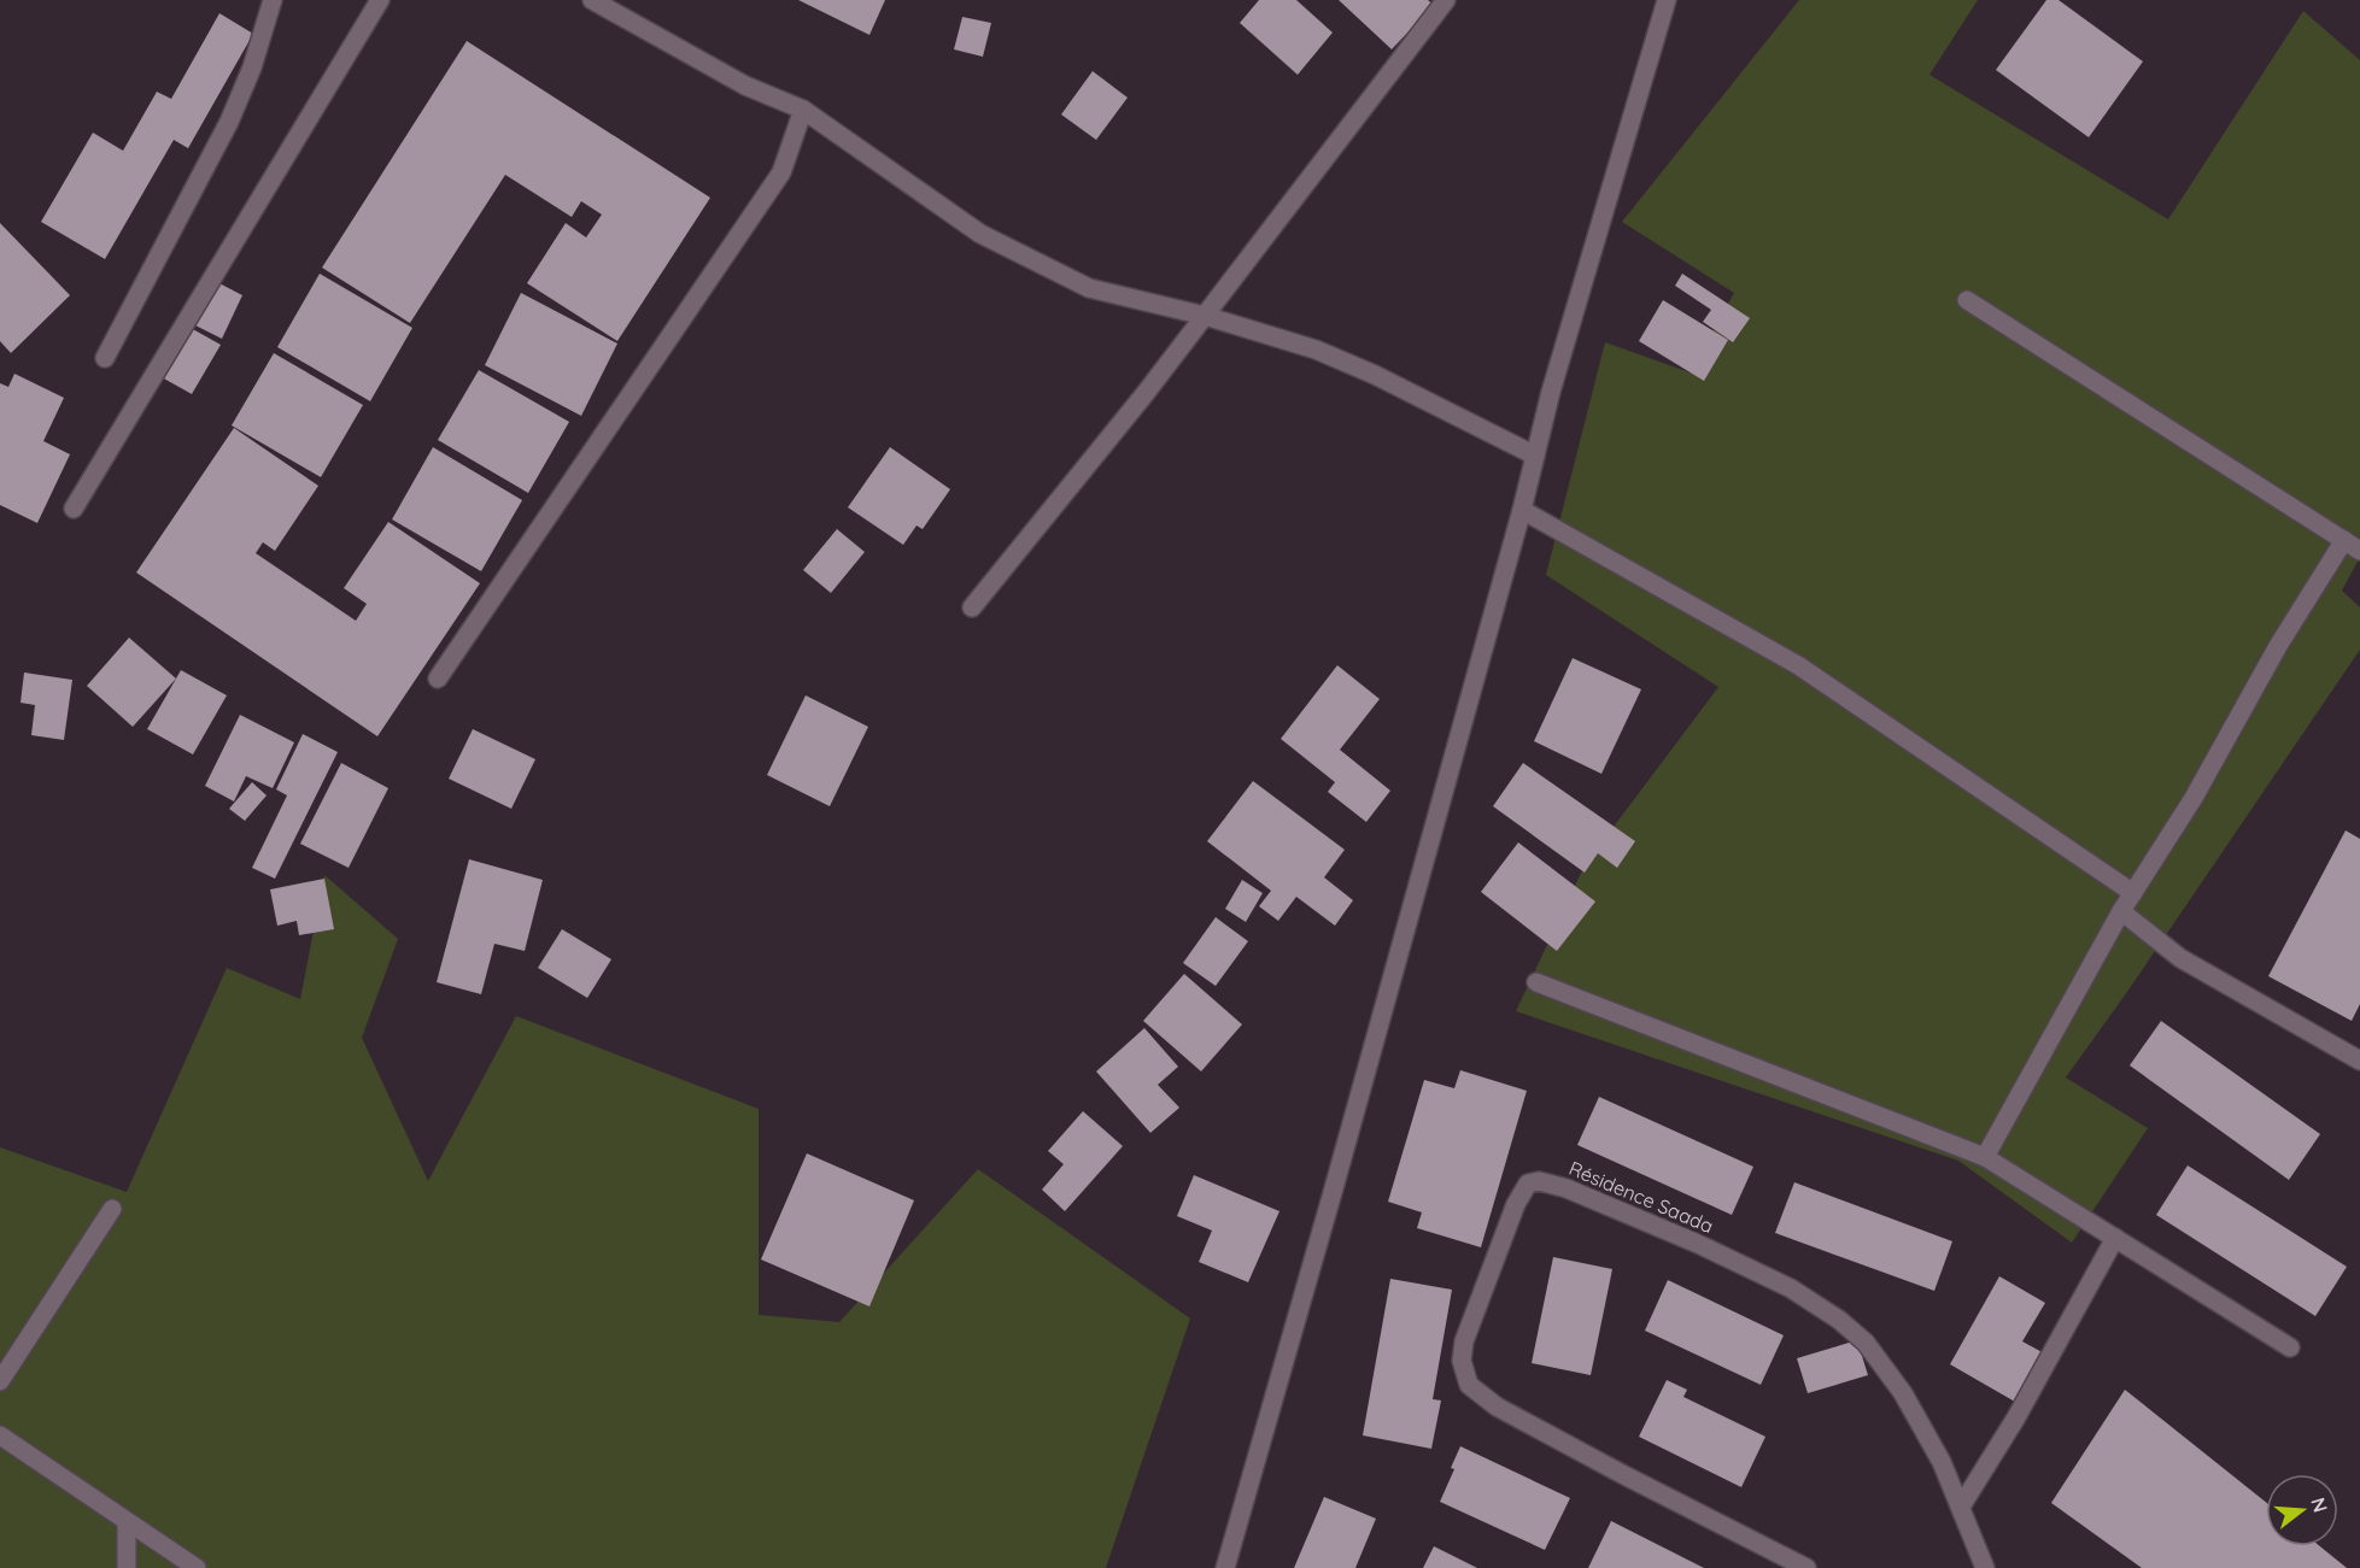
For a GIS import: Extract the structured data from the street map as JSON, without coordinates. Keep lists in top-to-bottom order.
{
  "streets": {
    "street": ["Résidence Saada"]
  },
  "north": "right"
}
